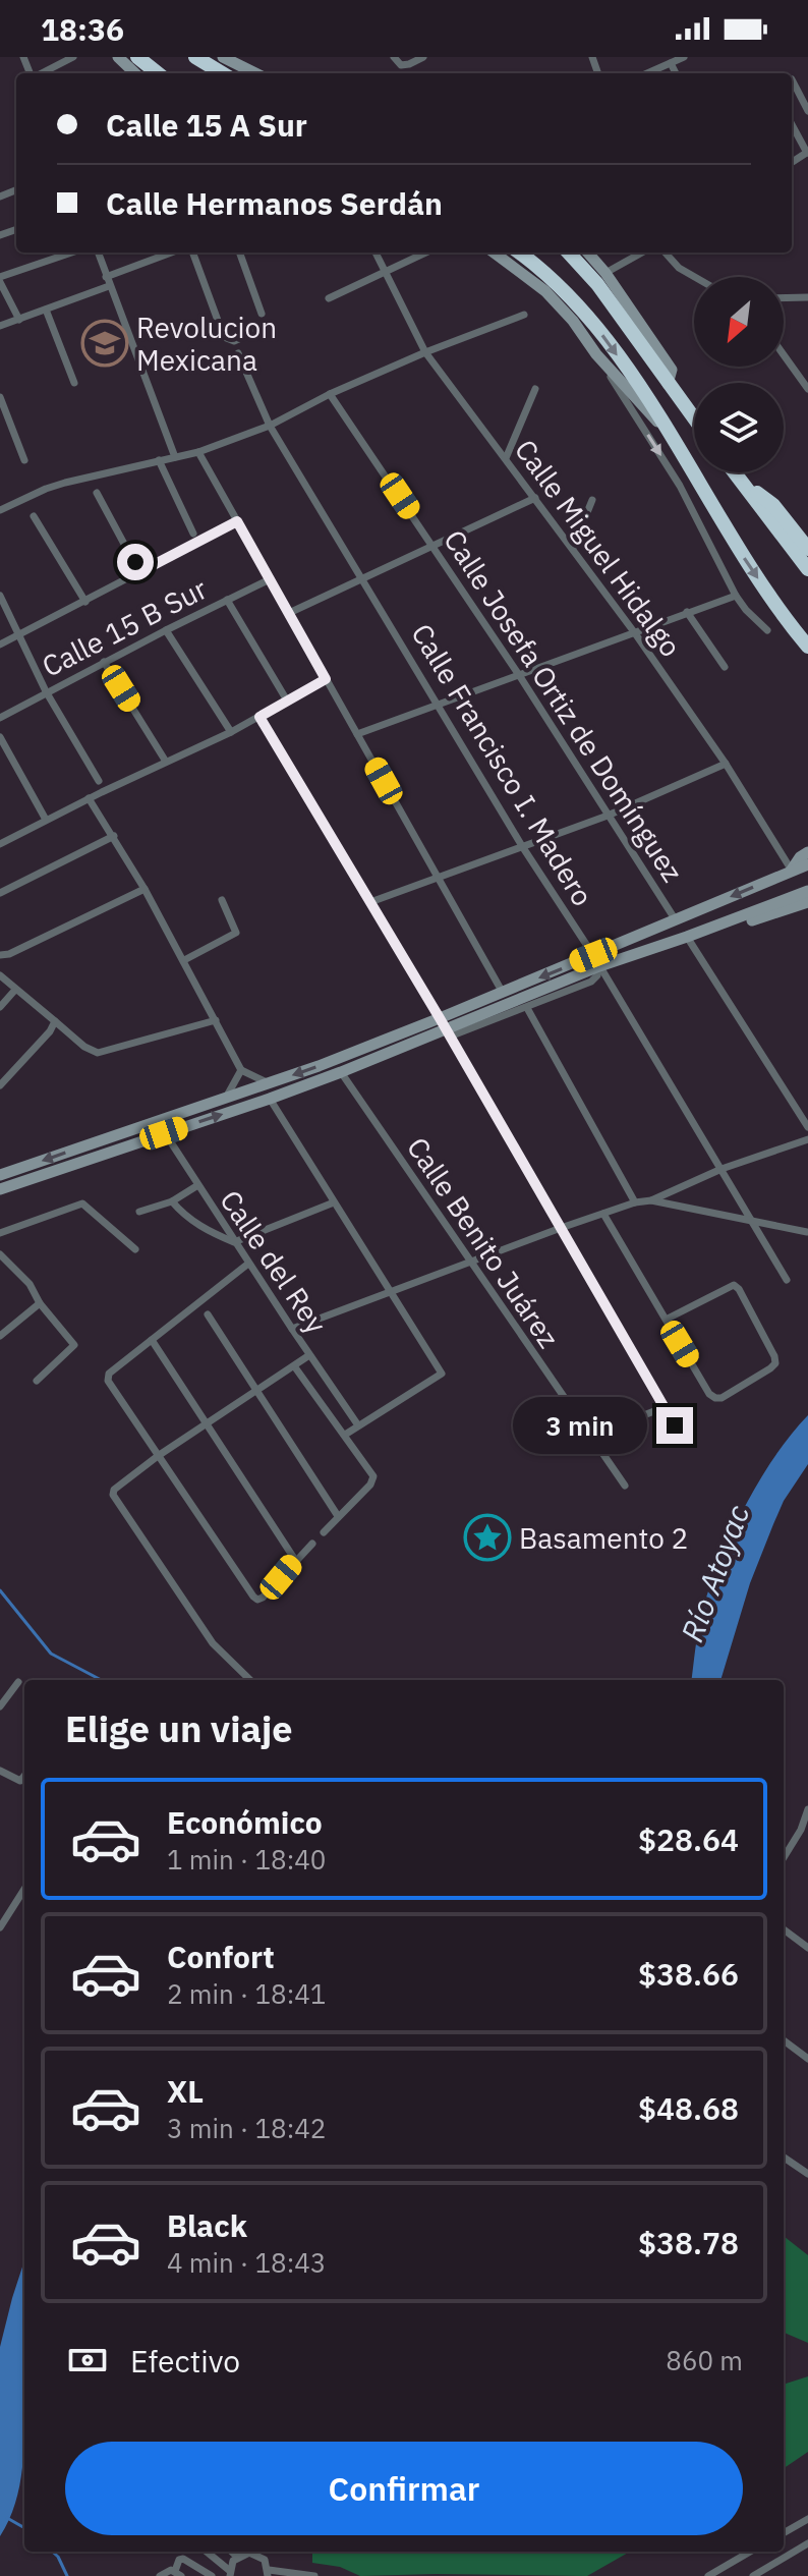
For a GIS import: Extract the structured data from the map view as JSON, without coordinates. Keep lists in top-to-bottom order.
{
  "streets": {
    "street": [
      "Calle Miguel Hidalgo",
      "Calle 15 B Sur",
      "Calle Josefa Ortiz de Domínguez",
      "Calle Francisco I. Madero",
      "Calle Benito Juárez",
      "Calle del Rey"
    ]
  },
  "water": ["Río Atoyac"],
  "places": {
    "school or university": ["Revolucion Mexicana"],
    "place": ["Basamento 2"]
  },
  "north": "bottom left",
  "page": {
    "status": "18:36",
    "banner": ["Calle 15 A Sur", "Calle Hermanos Serdán"],
    "bubble": "3 min",
    "heading": "Elige un viaje",
    "list": [
      {
        "name": "Económico",
        "note": "1 min · 18:40",
        "value": "$28.64"
      },
      {
        "name": "Confort",
        "note": "2 min · 18:41",
        "value": "$38.66"
      },
      {
        "name": "XL",
        "note": "3 min · 18:42",
        "value": "$48.68"
      },
      {
        "name": "Black",
        "note": "4 min · 18:43",
        "value": "$38.78"
      }
    ],
    "pay": ["Efectivo", "860 m"],
    "buttons": "Confirmar"
  }
}
